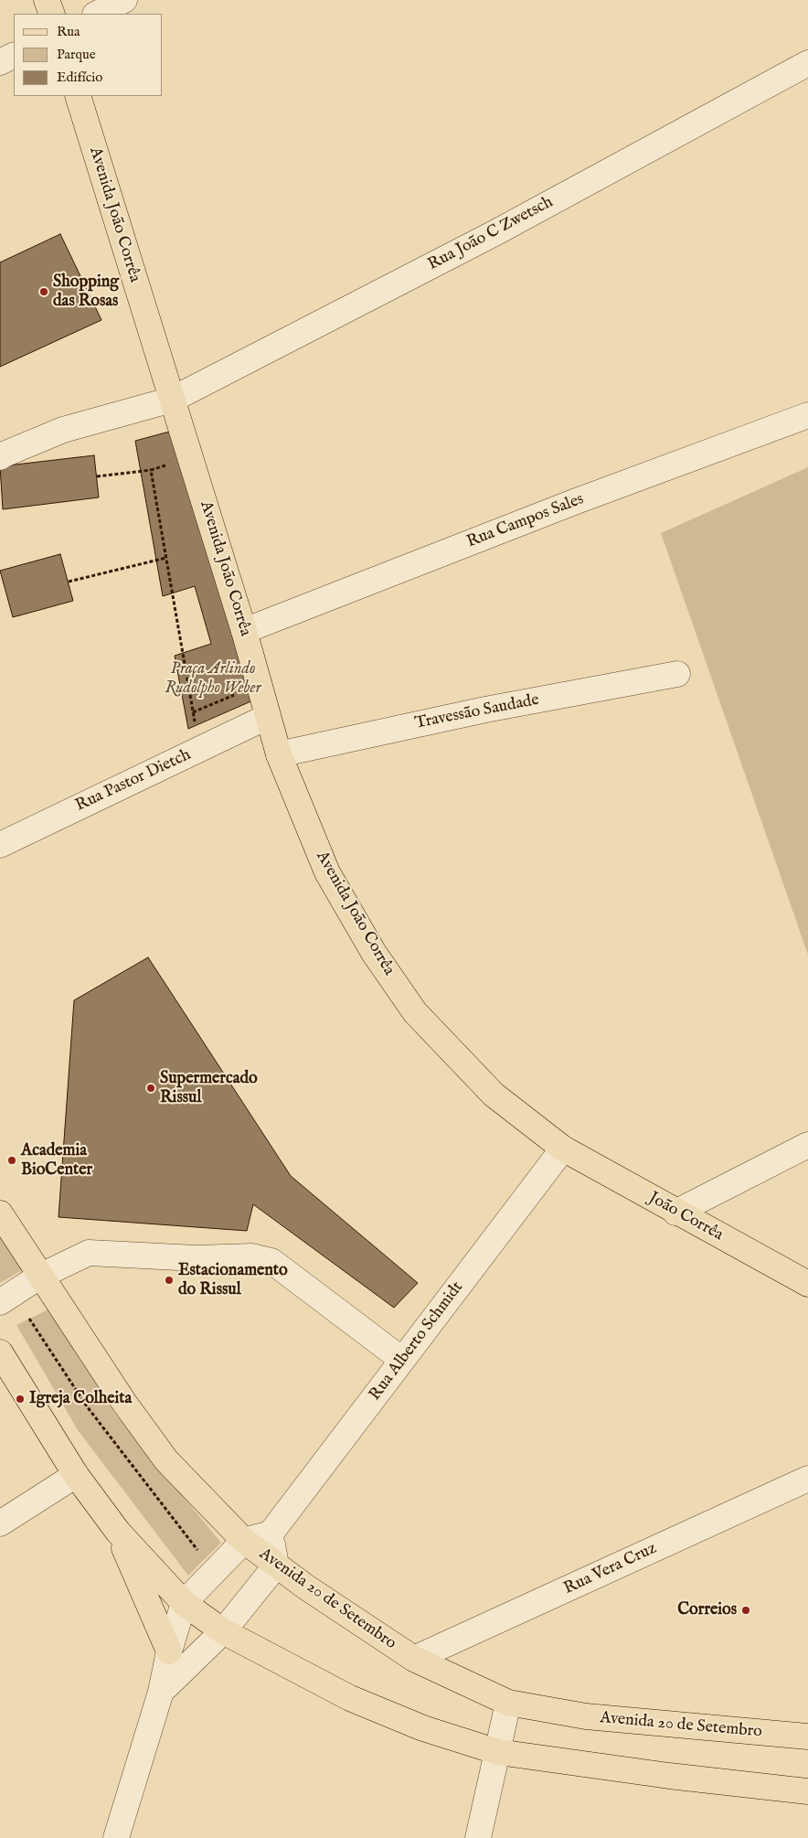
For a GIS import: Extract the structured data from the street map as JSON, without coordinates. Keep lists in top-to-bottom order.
{
  "streets": {
    "main road": ["Avenida João Corrêa", "João Corrêa", "Avenida 20 de Setembro"],
    "street": [
      "Rua João C Zwetsch",
      "Rua Campos Sales",
      "Travessão Saudade",
      "Rua Pastor Dietch",
      "Rua Alberto Schmidt",
      "Rua Vera Cruz"
    ]
  },
  "crossings": [
    ["Avenida João Corrêa", "Rua João C Zwetsch"],
    ["Avenida João Corrêa", "Rua Campos Sales"],
    ["Avenida João Corrêa", "Travessão Saudade"],
    ["Avenida João Corrêa", "Rua Pastor Dietch"],
    ["Avenida João Corrêa", "João Corrêa"],
    ["Avenida João Corrêa", "Rua Alberto Schmidt"],
    ["João Corrêa", "Rua Alberto Schmidt"],
    ["Rua Vera Cruz", "Avenida 20 de Setembro"]
  ],
  "parks": ["Praça Arlindo Rudolpho Weber"],
  "places": [
    "Shopping das Rosas",
    "Supermercado Rissul",
    "Academia BioCenter",
    "Estacionamento do Rissul",
    "Igreja Colheita",
    "Correios"
  ],
  "legend": ["Rua", "Parque", "Edifício"]
}
